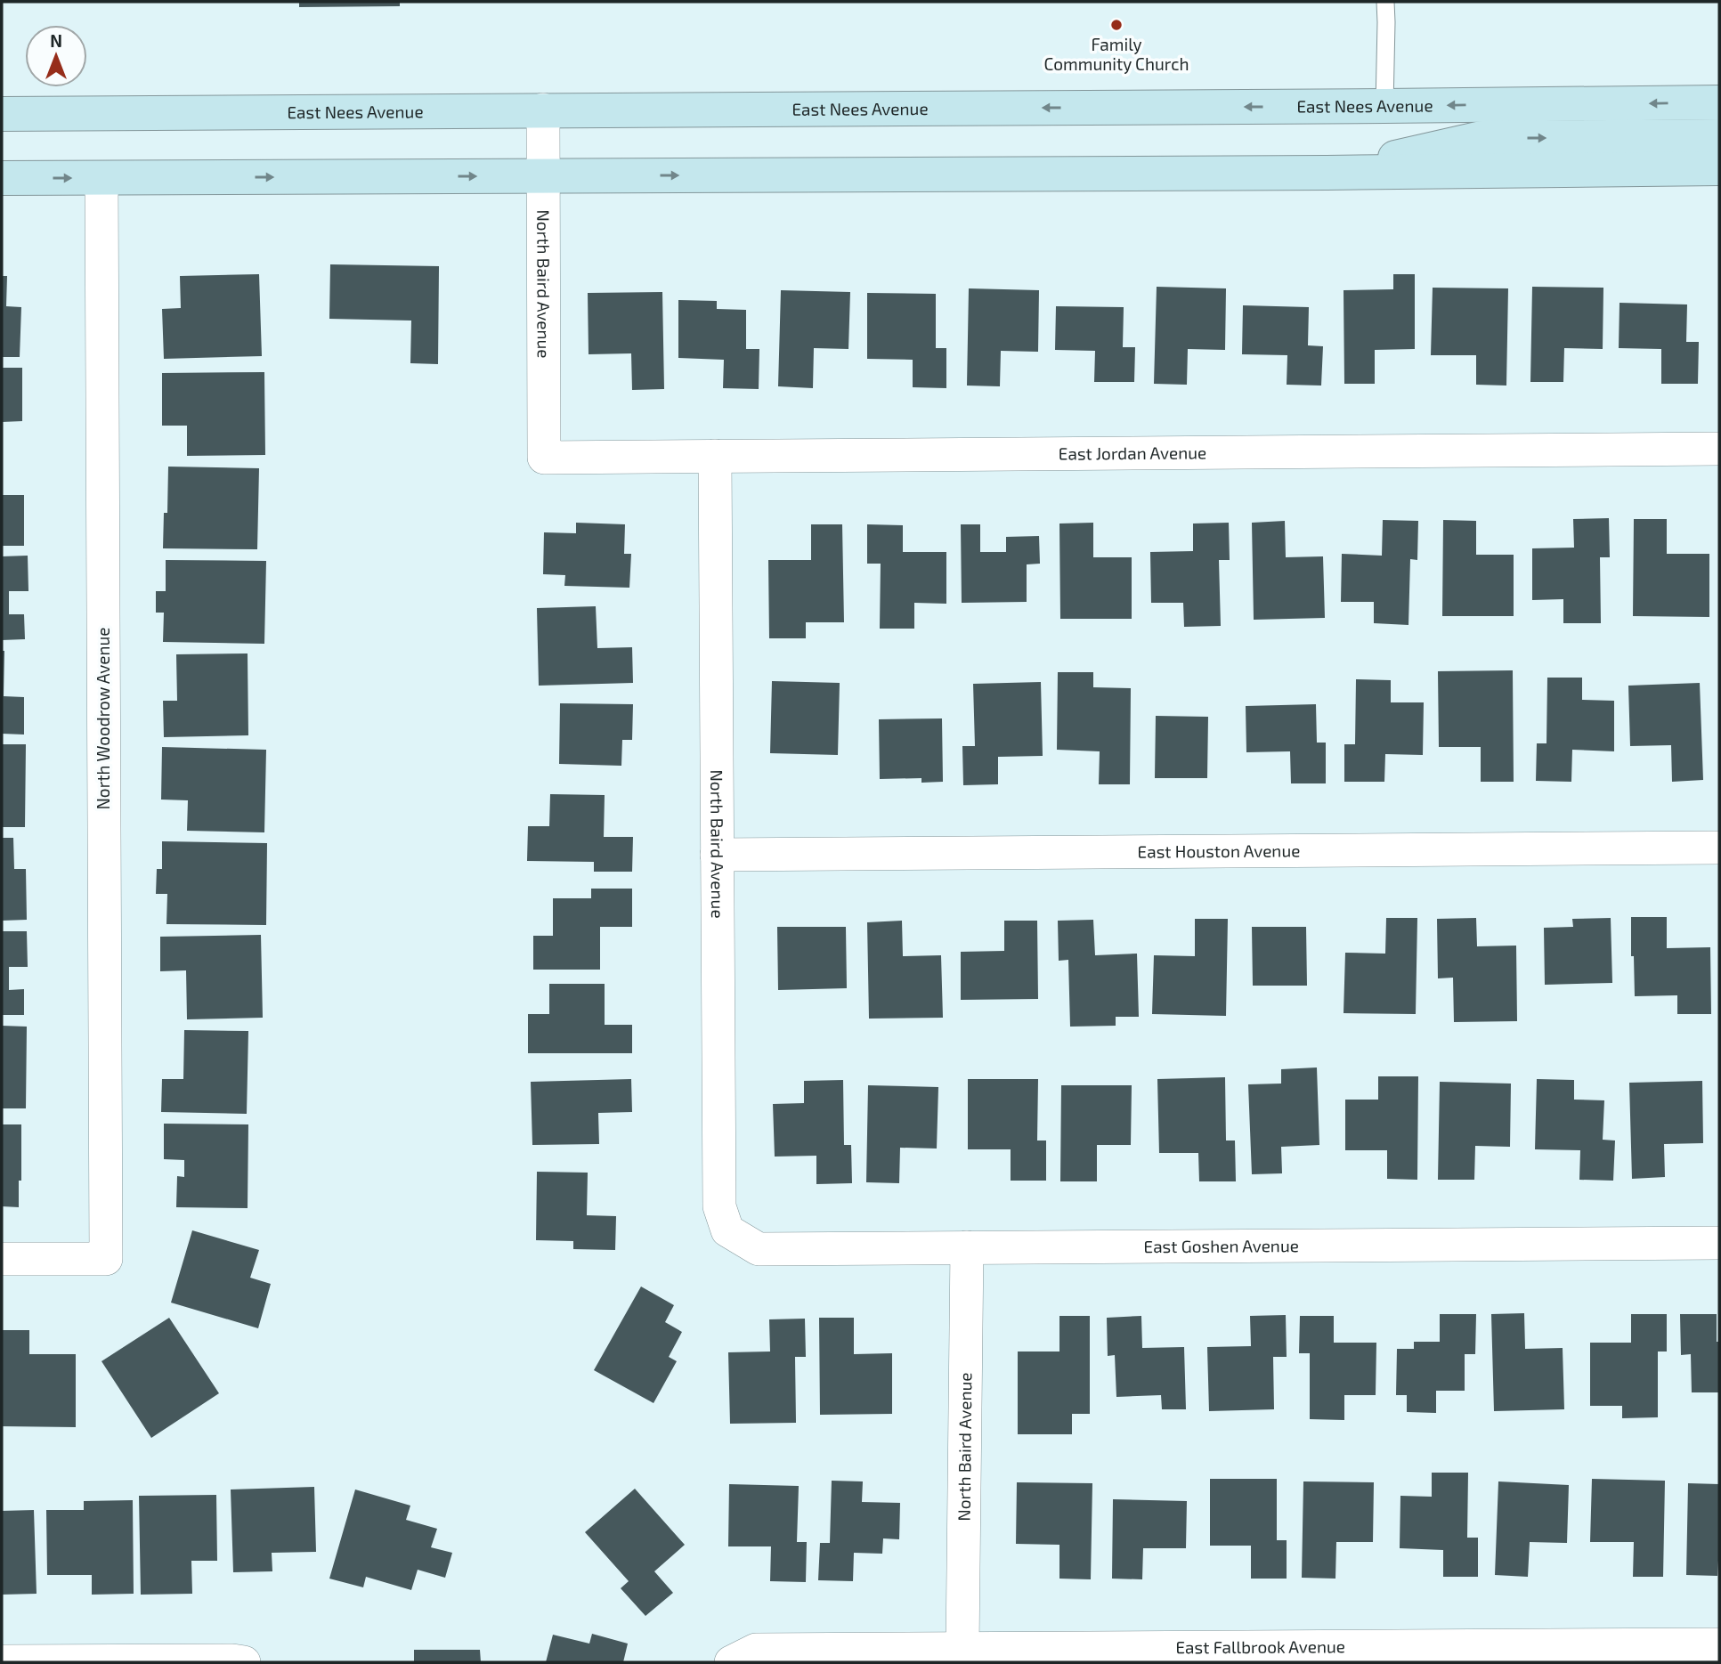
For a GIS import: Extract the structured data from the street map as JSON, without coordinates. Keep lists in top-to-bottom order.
{
  "streets": {
    "main road": ["East Nees Avenue"],
    "street": [
      "North Baird Avenue",
      "East Jordan Avenue",
      "North Woodrow Avenue",
      "East Houston Avenue",
      "East Goshen Avenue",
      "East Fallbrook Avenue"
    ]
  },
  "crossings": [
    ["East Nees Avenue", "North Baird Avenue"],
    ["North Baird Avenue", "East Jordan Avenue"],
    ["North Baird Avenue", "East Houston Avenue"],
    ["North Baird Avenue", "East Goshen Avenue"],
    ["North Baird Avenue", "East Fallbrook Avenue"]
  ],
  "places": ["Family Community Church"],
  "north": "top"
}
